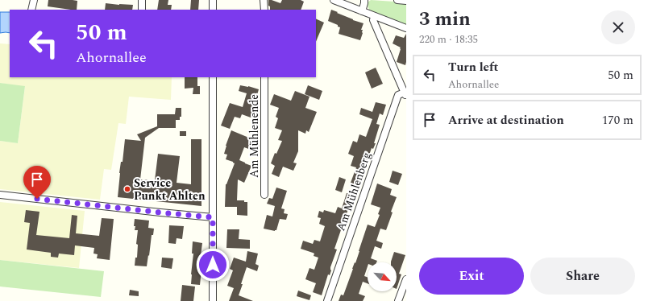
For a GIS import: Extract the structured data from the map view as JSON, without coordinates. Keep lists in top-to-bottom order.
{
  "streets": {
    "street": ["Am Mühlenende", "Am Mühlenberg"]
  },
  "places": ["Service Punkt Ahlten"],
  "north": "bottom right",
  "page": {
    "heading": ["3 min", "220 m · 18:35"],
    "turn": ["50 m", "Ahornallee"],
    "list": [
      {
        "name": "Turn left",
        "note": "Ahornallee",
        "value": "50 m"
      },
      {
        "name": "Arrive at destination",
        "value": "170 m"
      }
    ],
    "buttons": ["Exit", "Share"]
  }
}
